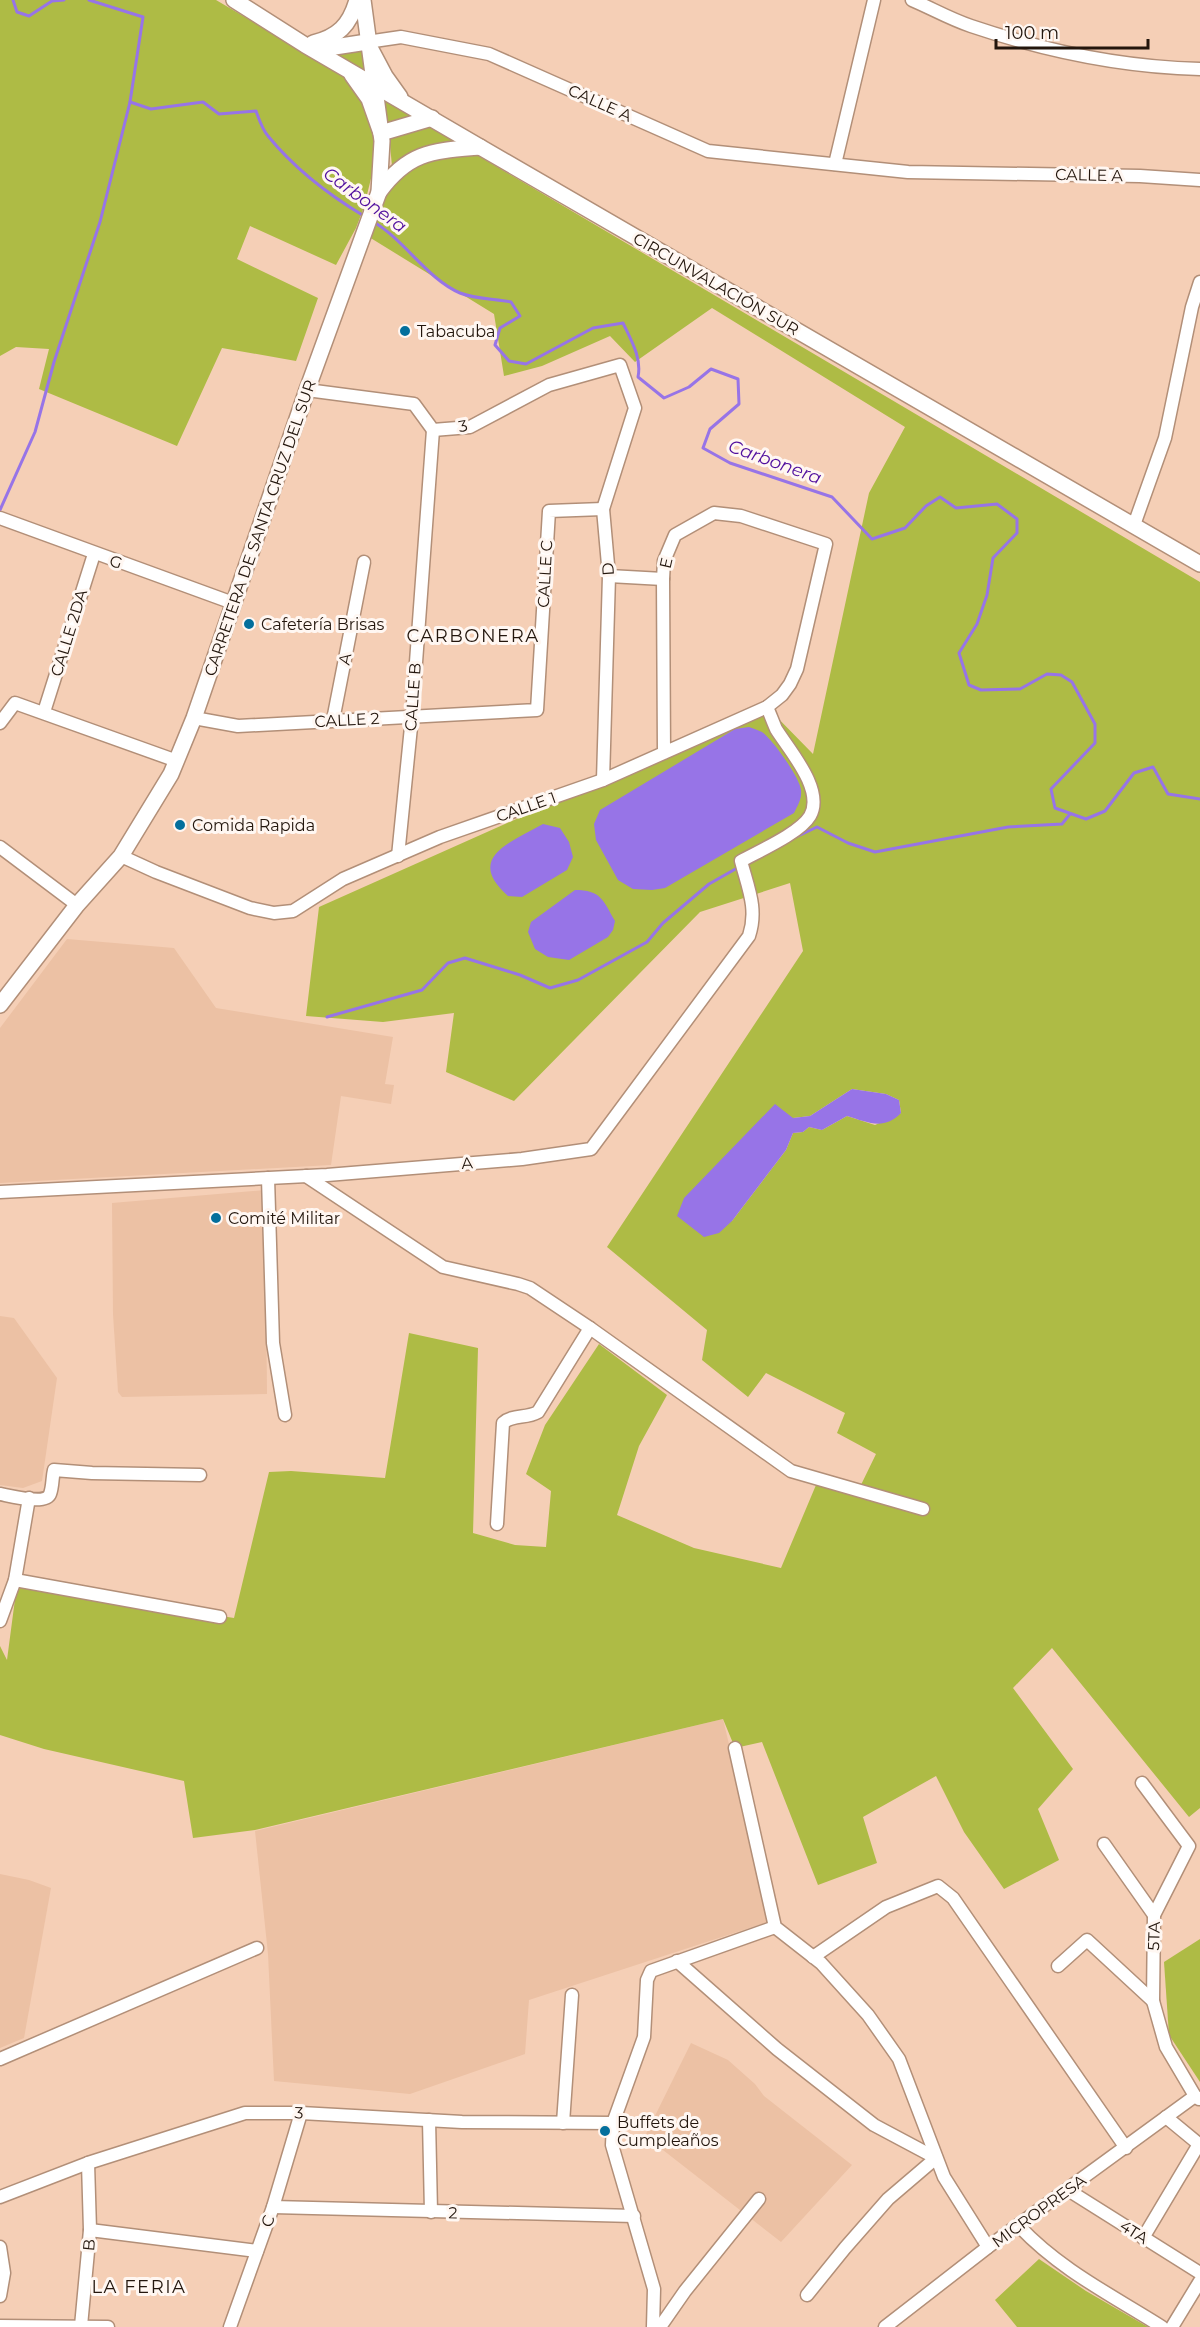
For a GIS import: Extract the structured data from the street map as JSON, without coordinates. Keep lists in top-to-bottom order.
{
  "streets": {
    "main road": ["CIRCUNVALACIÓN SUR", "CARRETERA DE SANTA CRUZ DEL SUR"],
    "street": [
      "CALLE A",
      "3",
      "G",
      "E",
      "D",
      "CALLE C",
      "CALLE 2DA",
      "A",
      "CALLE B",
      "CALLE 2",
      "CALLE 1",
      "5TA",
      "MICROPRESA",
      "2",
      "C",
      "4TA",
      "B"
    ]
  },
  "crossings": [
    ["CALLE A", "CARRETERA DE SANTA CRUZ DEL SUR"],
    ["CIRCUNVALACIÓN SUR", "CARRETERA DE SANTA CRUZ DEL SUR"],
    ["3", "D"],
    ["3", "CALLE B"],
    ["3", "C"],
    ["3", "B"],
    ["CARRETERA DE SANTA CRUZ DEL SUR", "G"],
    ["CARRETERA DE SANTA CRUZ DEL SUR", "CALLE 2"],
    ["CARRETERA DE SANTA CRUZ DEL SUR", "CALLE 1"],
    ["G", "CALLE 2DA"],
    ["E", "CALLE 1"],
    ["D", "CALLE C"],
    ["D", "CALLE 1"],
    ["CALLE C", "CALLE 2"],
    ["A", "CALLE 2"],
    ["A", "CALLE 1"],
    ["CALLE B", "CALLE 2"],
    ["CALLE B", "CALLE 1"],
    ["5TA", "MICROPRESA"],
    ["MICROPRESA", "4TA"],
    ["2", "C"]
  ],
  "districts": ["CARBONERA", "LA FERIA"],
  "water": ["Carbonera"],
  "places": [
    "Tabacuba",
    "Cafetería Brisas",
    "Comida Rapida",
    "Comité Militar",
    "Buffets de Cumpleaños"
  ],
  "scale_bar": "100 m"
}
